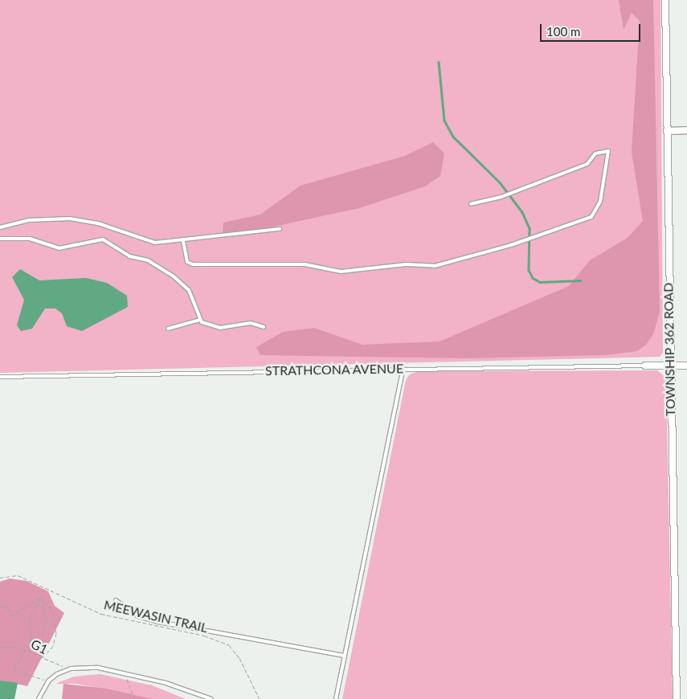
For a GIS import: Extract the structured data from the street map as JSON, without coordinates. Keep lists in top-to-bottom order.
{
  "streets": {
    "street": ["TOWNSHIP 362 ROAD", "STRATHCONA AVENUE"],
    "path": ["MEEWASIN TRAIL", "G1"]
  },
  "crossings": [
    ["TOWNSHIP 362 ROAD", "STRATHCONA AVENUE"]
  ],
  "scale_bar": "100 m"
}
